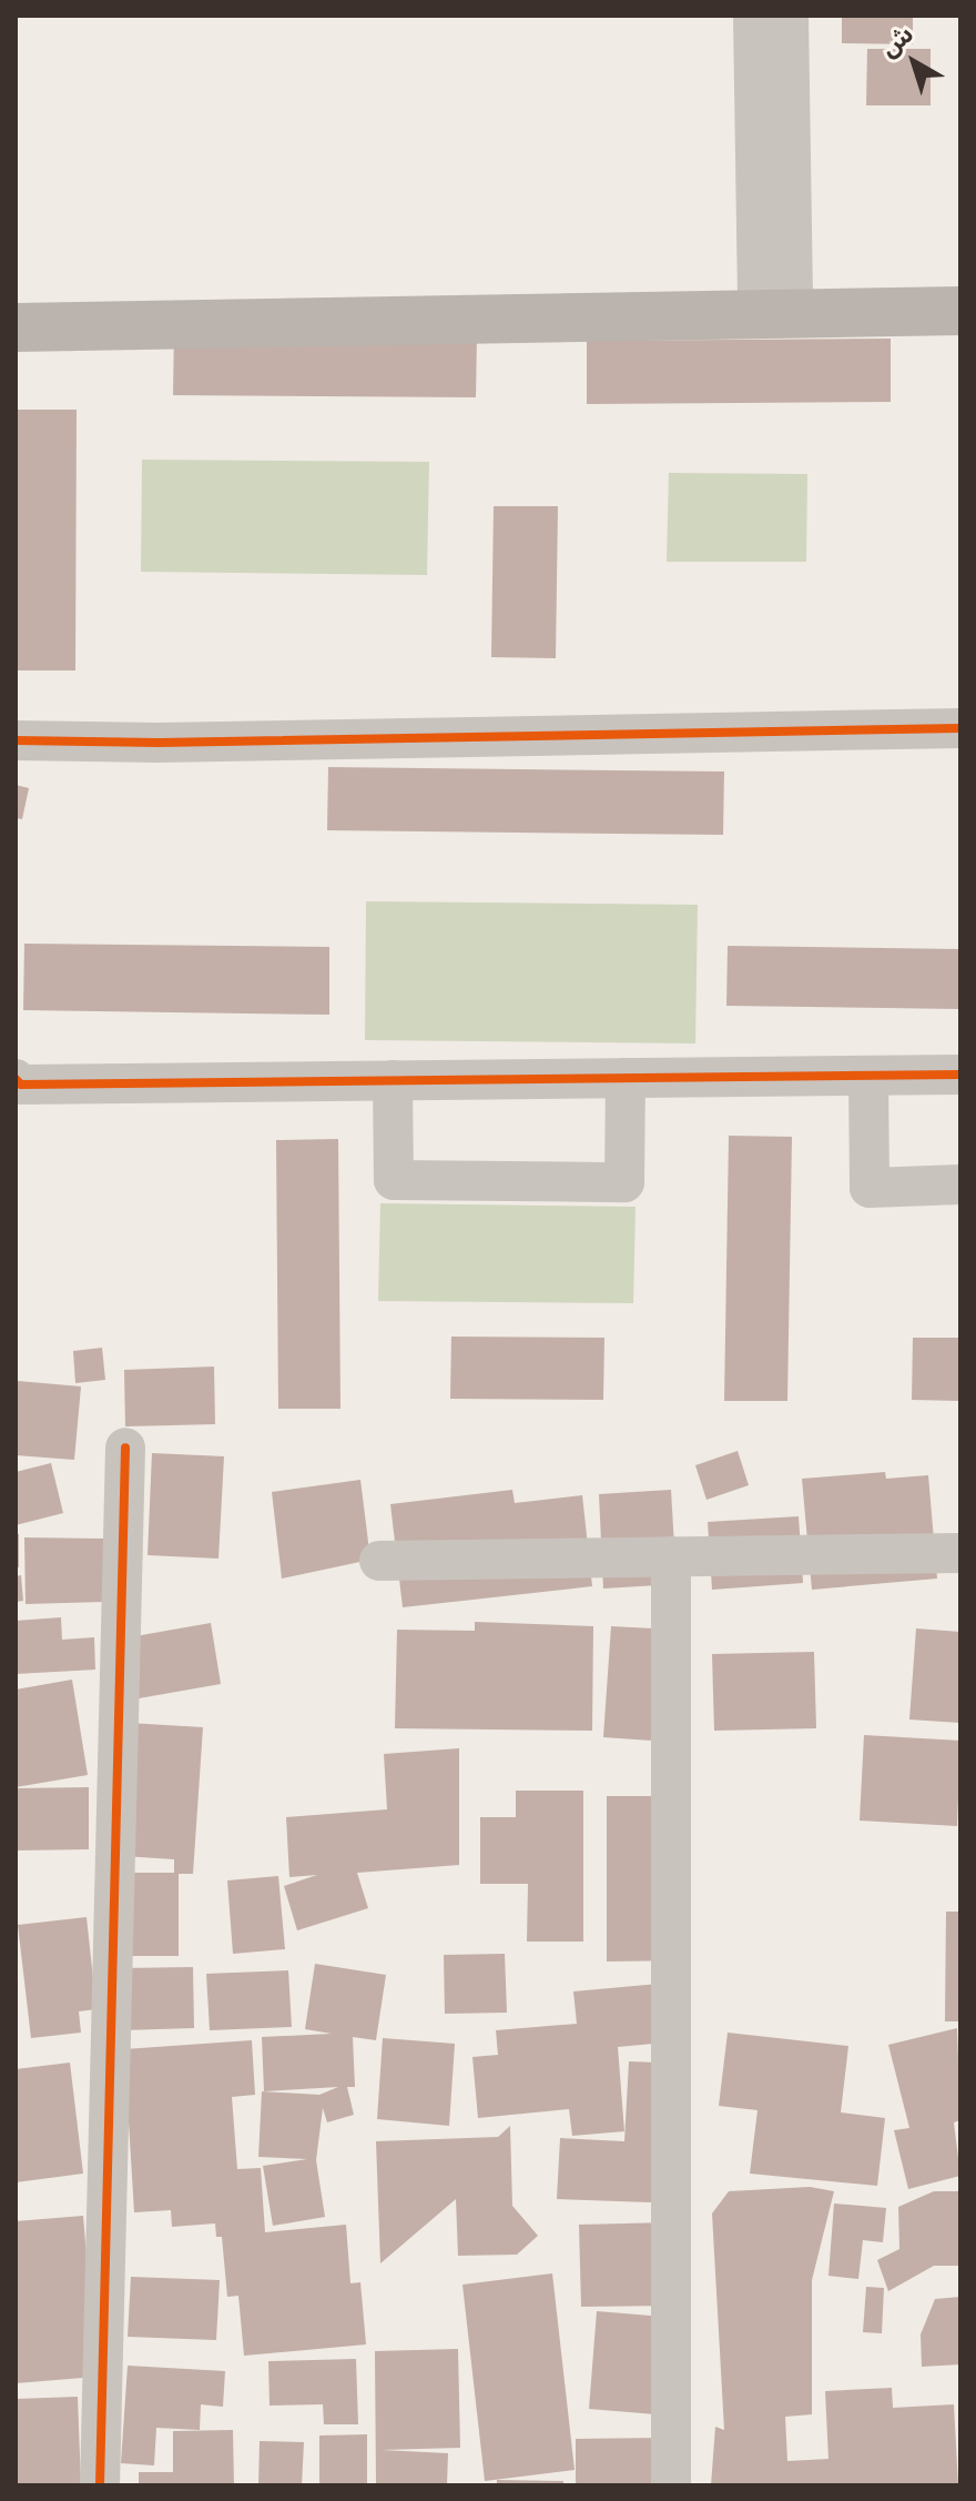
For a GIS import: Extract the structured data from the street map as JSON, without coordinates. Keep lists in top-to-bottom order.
{
  "north": "top left"
}
